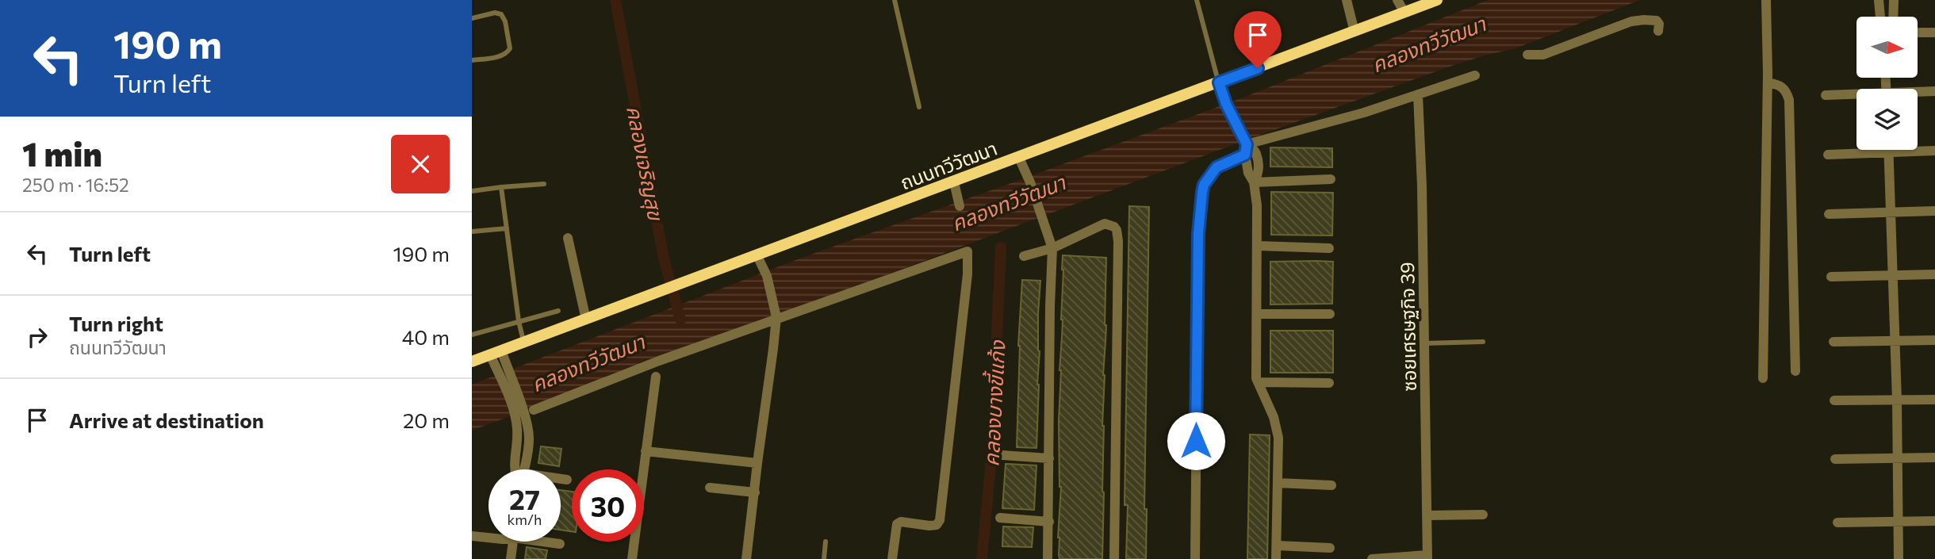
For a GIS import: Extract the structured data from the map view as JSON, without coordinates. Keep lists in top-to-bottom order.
{
  "streets": {
    "main road": ["ถนนทวีวัฒนา"],
    "street": ["ซอยเศรษฐกิจ 39"]
  },
  "water": ["คลองทวีวัฒนา", "คลองเจริญสุข", "คลองบางขี้แก้ง"],
  "north": "right",
  "page": {
    "turn": ["190 m", "Turn left"],
    "heading": ["1 min", "250 m · 16:52"],
    "list": [
      {
        "name": "Turn left",
        "value": "190 m"
      },
      {
        "name": "Turn right",
        "note": "ถนนทวีวัฒนา",
        "value": "40 m"
      },
      {
        "name": "Arrive at destination",
        "value": "20 m"
      }
    ],
    "speed": "27 km/h",
    "limit": "30"
  }
}
